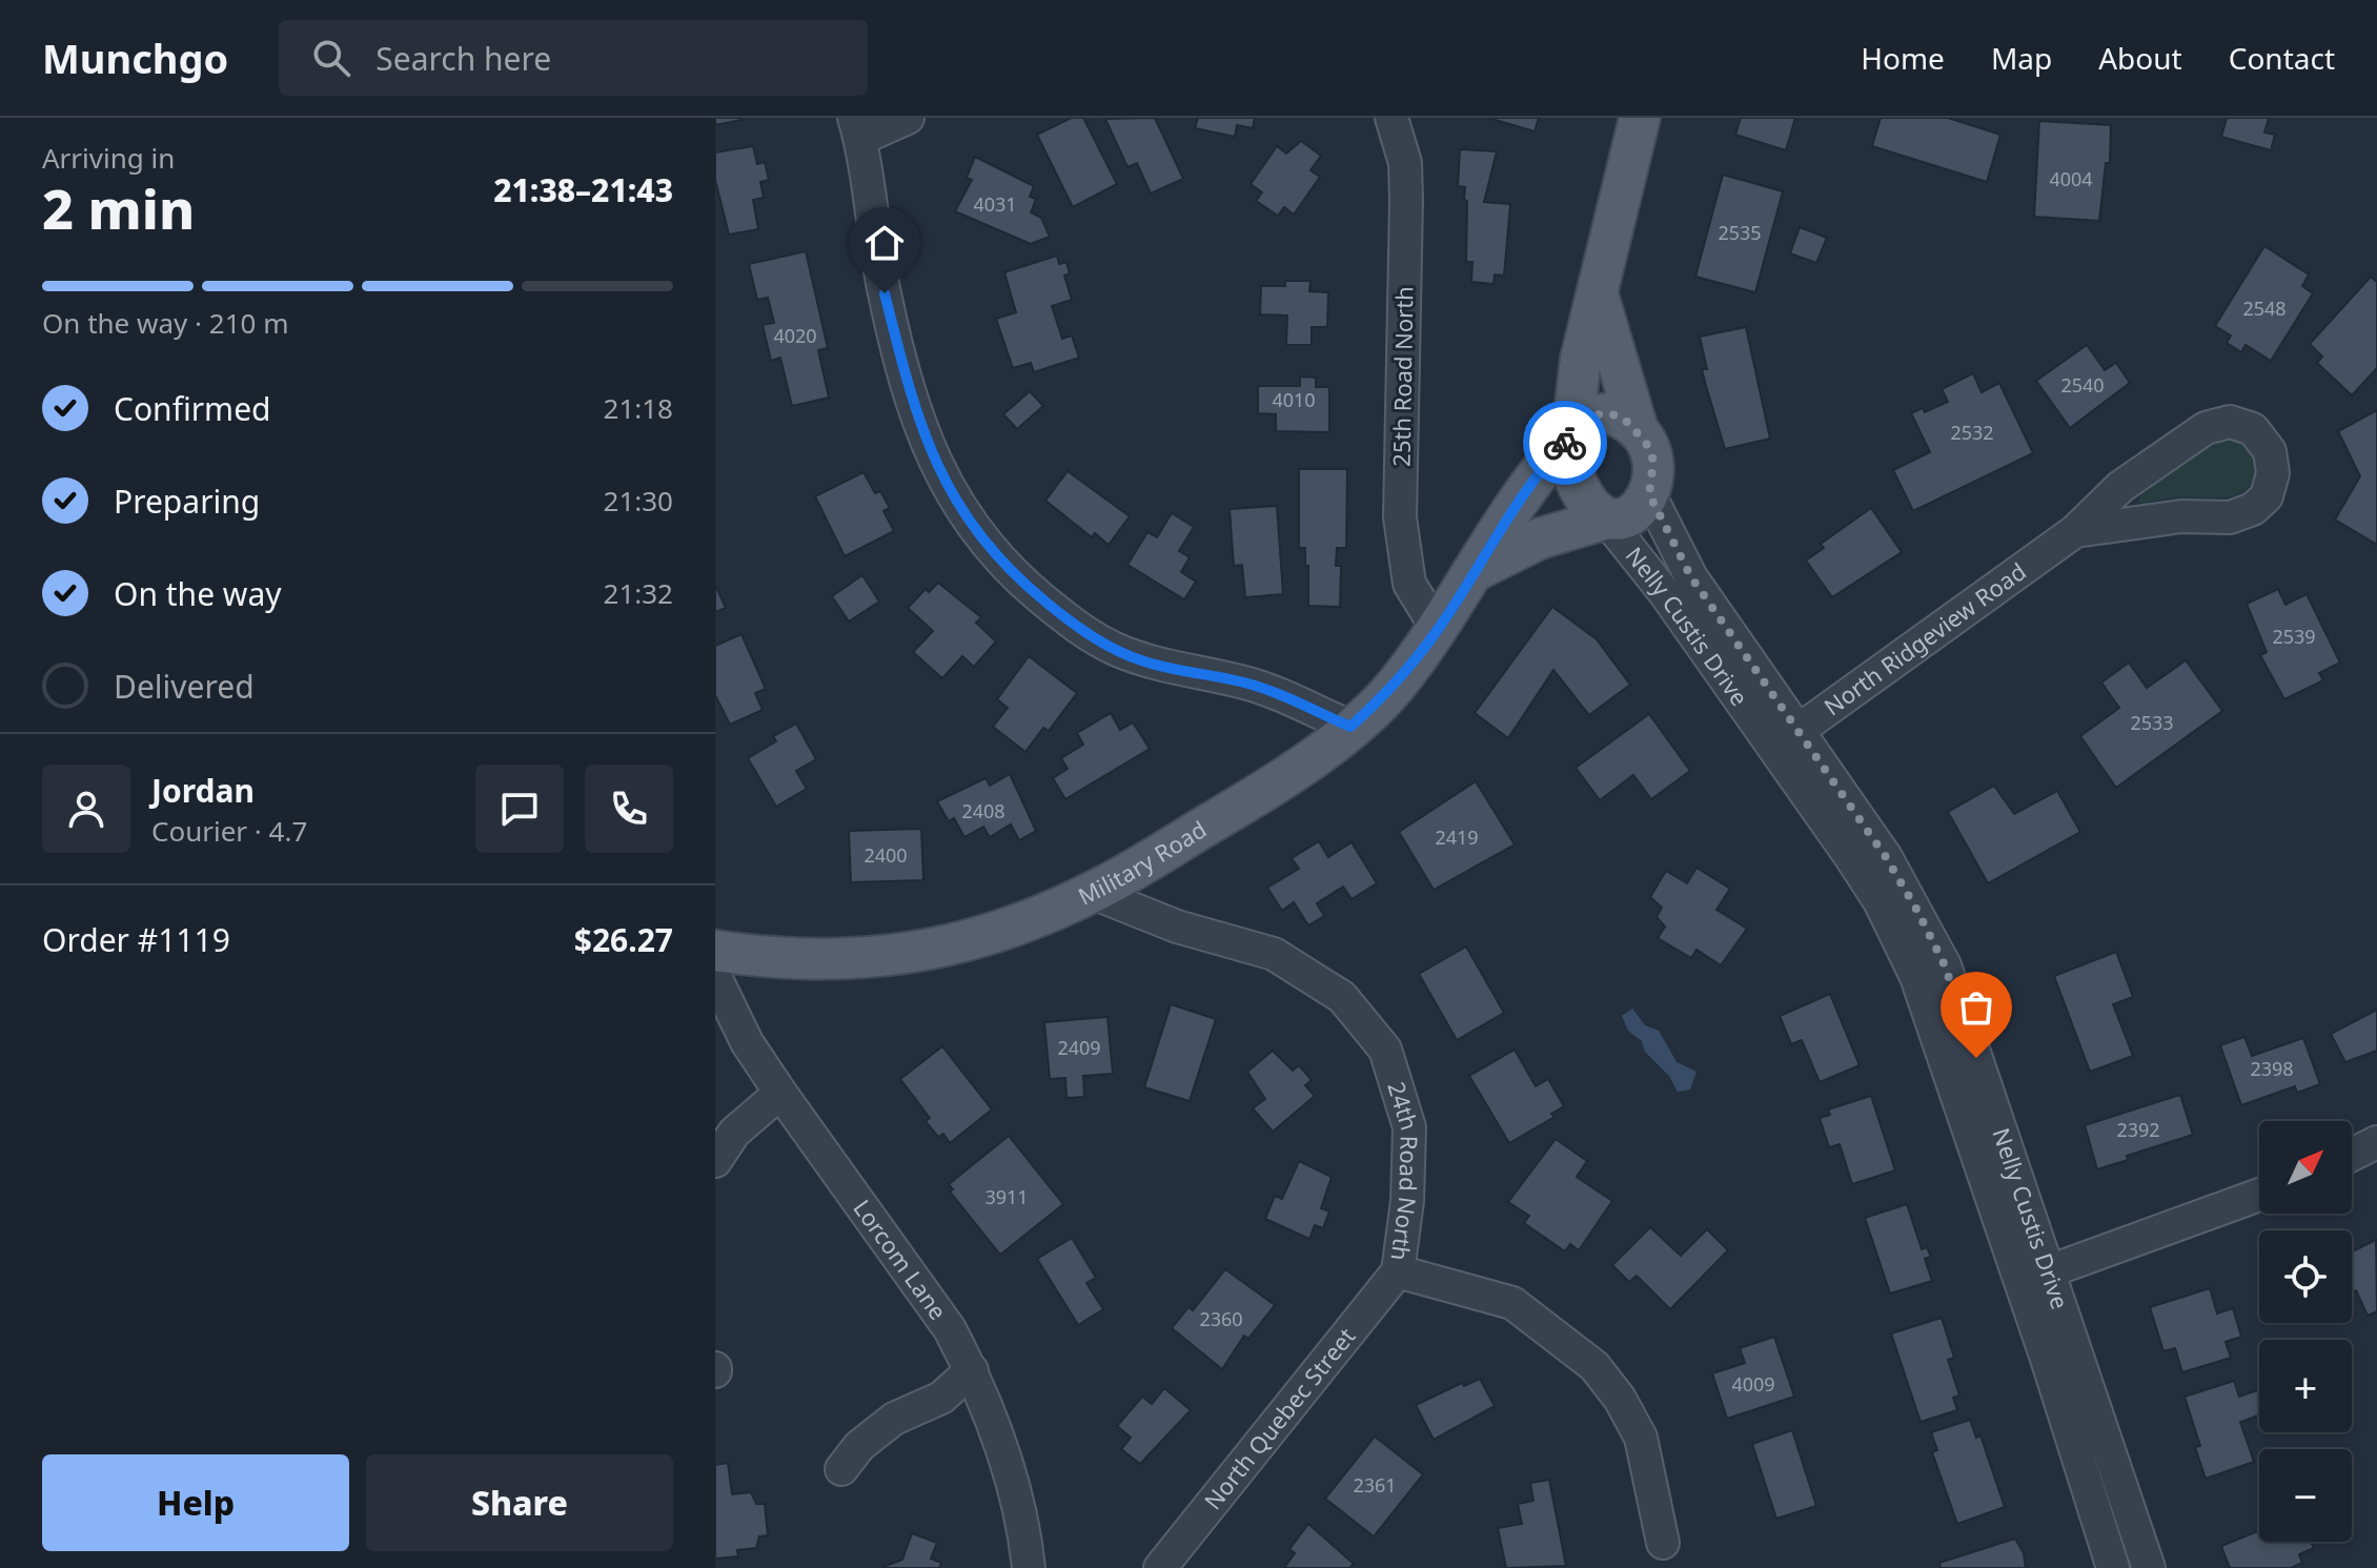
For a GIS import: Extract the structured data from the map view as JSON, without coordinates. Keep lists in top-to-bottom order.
{
  "streets": {
    "main road": ["Military Road"],
    "street": [
      "25th Road North",
      "Nelly Custis Drive",
      "North Ridgeview Road",
      "24th Road North",
      "Lorcom Lane",
      "North Quebec Street"
    ]
  },
  "crossings": [
    ["25th Road North", "Military Road"],
    ["Nelly Custis Drive", "North Ridgeview Road"],
    ["Nelly Custis Drive", "Military Road"],
    ["Military Road", "24th Road North"],
    ["24th Road North", "North Quebec Street"]
  ],
  "house_numbers": [
    "4004",
    "4031",
    "2535",
    "2548",
    "4020",
    "2540",
    "4010",
    "2532",
    "2539",
    "2533",
    "2408",
    "2419",
    "2400",
    "2409",
    "2398",
    "2392",
    "3911",
    "2360",
    "4009",
    "2361"
  ],
  "north": "top right",
  "page": {
    "header": "Munchgo",
    "search": "Search here",
    "nav": [
      "Home",
      "Map",
      "About",
      "Contact"
    ],
    "heading": ["2 min", "Arriving in", "21:38–21:43"],
    "panel": [
      "Jordan",
      "Courier · 4.7",
      "Order #1119",
      "$26.27"
    ],
    "bar": "On the way · 210 m",
    "list": [
      ["Confirmed", "21:18"],
      ["Preparing", "21:30"],
      ["On the way", "21:32"],
      "Delivered"
    ],
    "map_buttons": ["+", "−"],
    "buttons": ["Help", "Share"]
  }
}
